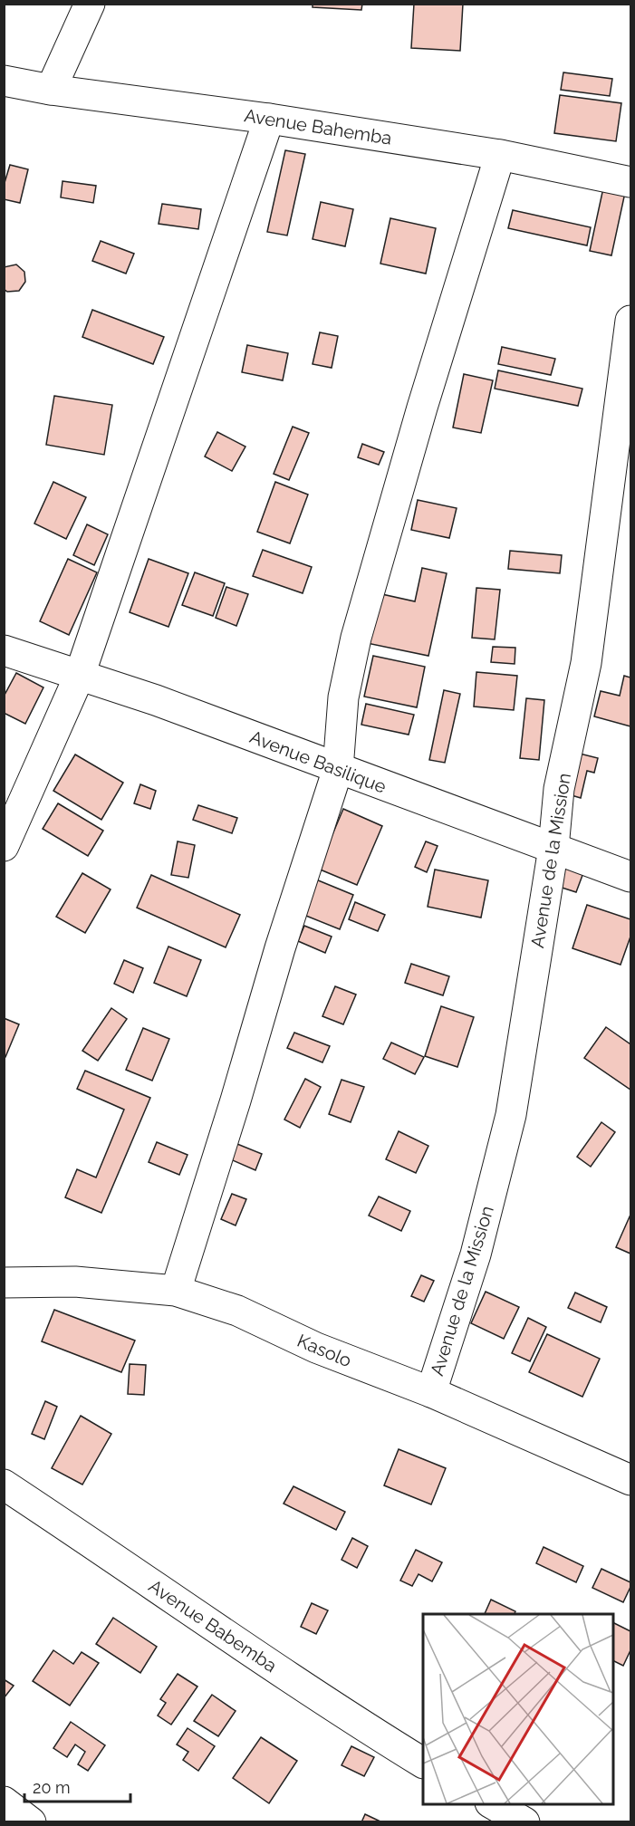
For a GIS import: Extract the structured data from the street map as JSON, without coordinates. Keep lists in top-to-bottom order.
{
  "streets": {
    "street": [
      "Avenue Bahemba",
      "Avenue Basilique",
      "Avenue de la Mission",
      "Kasolo",
      "Avenue Babemba"
    ]
  },
  "crossings": [
    ["Avenue Basilique", "Avenue de la Mission"],
    ["Avenue de la Mission", "Kasolo"]
  ],
  "scale_bar": "20 m"
}
